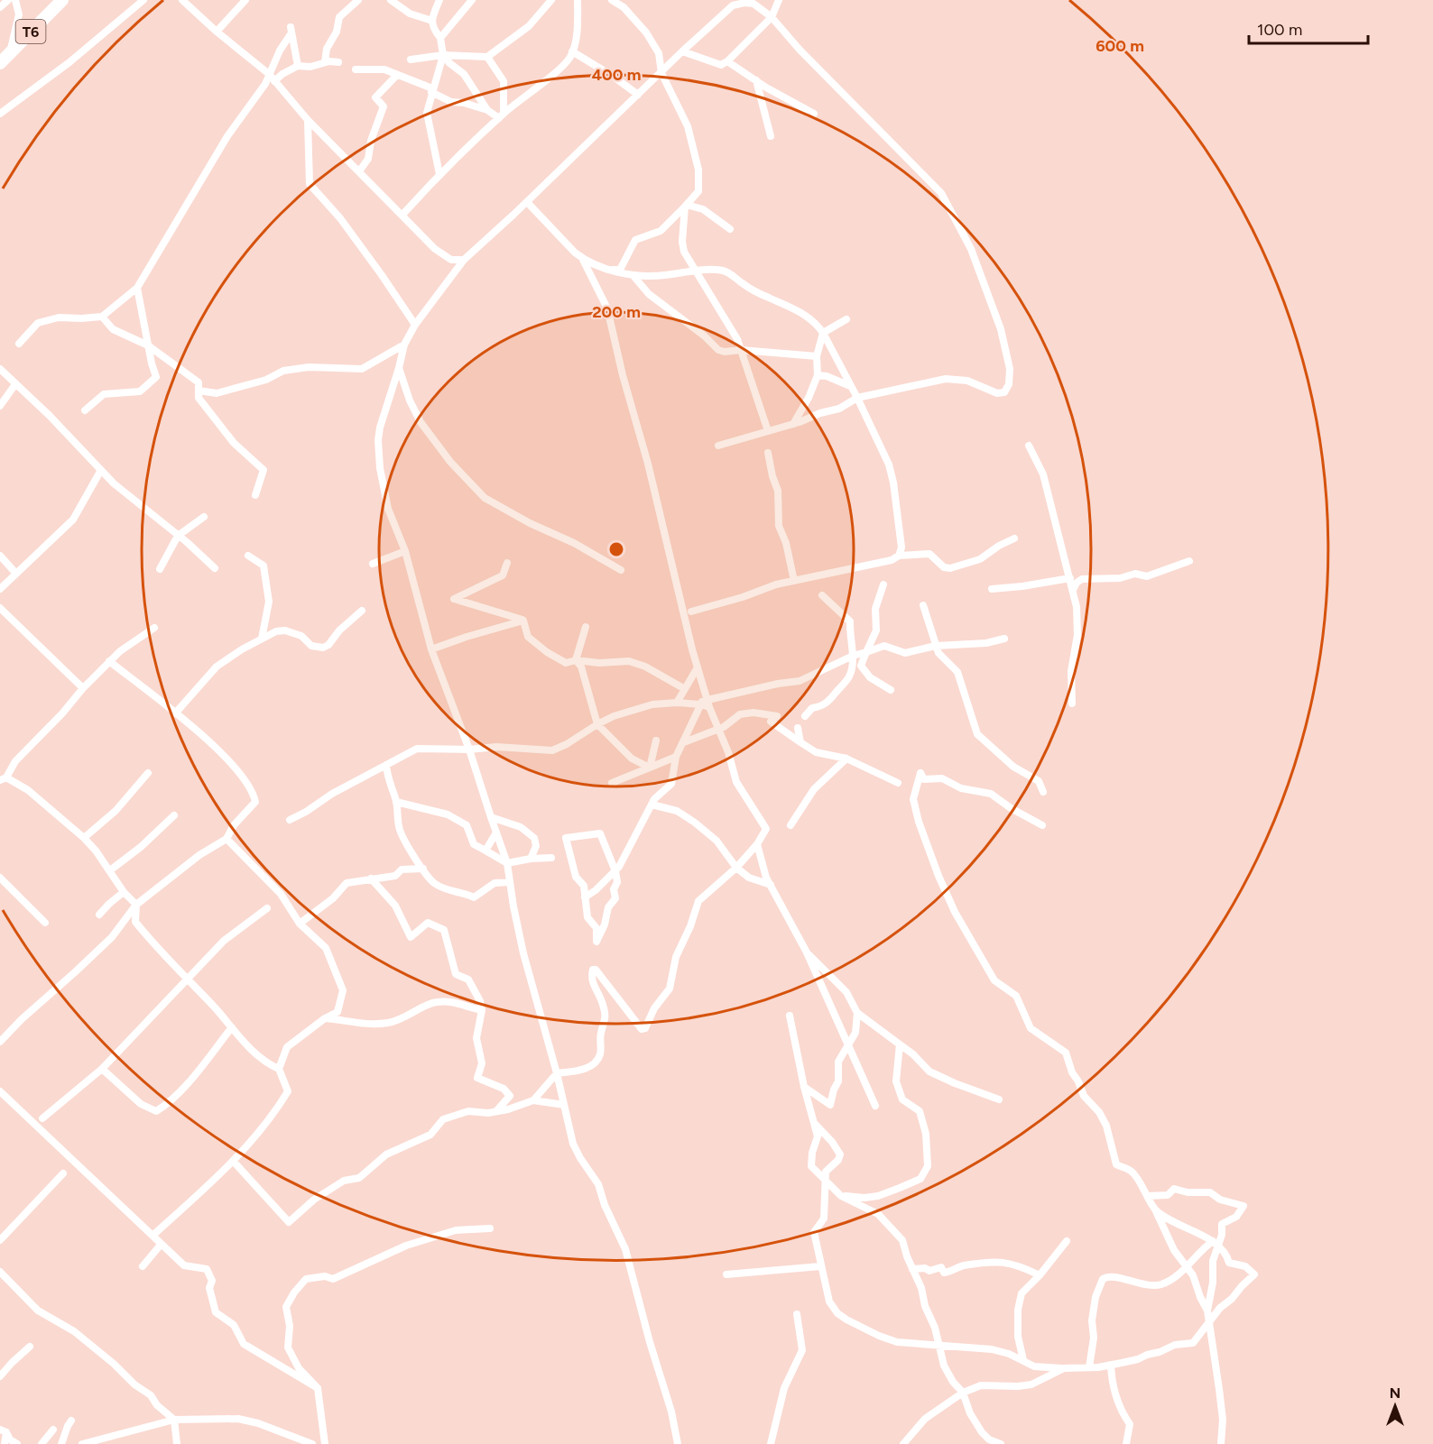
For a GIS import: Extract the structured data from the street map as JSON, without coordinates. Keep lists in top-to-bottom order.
{
  "streets": {
    "highway": ["T6"]
  },
  "scale_bar": "100 m",
  "north": "top",
  "rings": ["600 m", "400 m", "200 m"]
}
